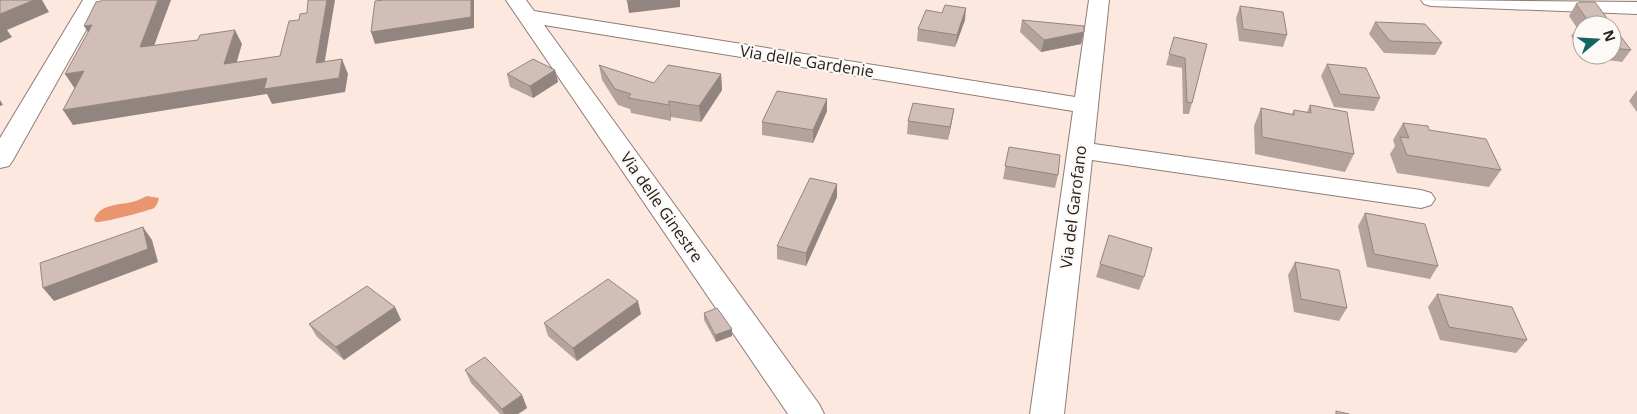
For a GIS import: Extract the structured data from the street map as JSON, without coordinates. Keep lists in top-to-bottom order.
{
  "streets": {
    "street": ["Via delle Gardenie", "Via delle Ginestre", "Via del Garofano"]
  },
  "crossings": [
    ["Via delle Gardenie", "Via delle Ginestre"],
    ["Via delle Gardenie", "Via del Garofano"]
  ],
  "north": "right"
}
